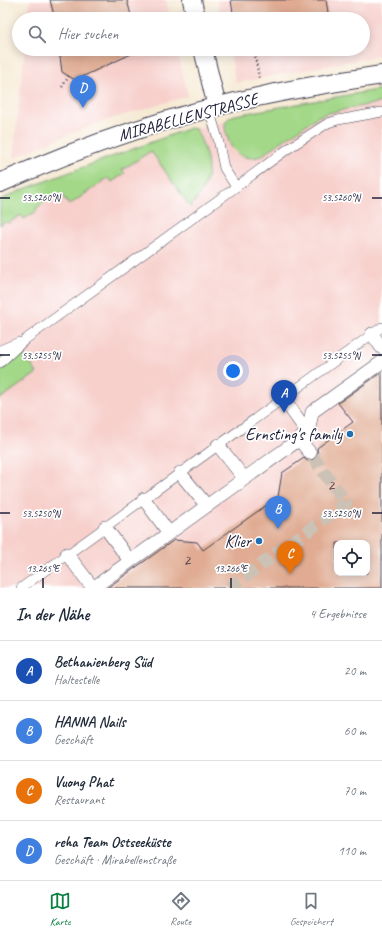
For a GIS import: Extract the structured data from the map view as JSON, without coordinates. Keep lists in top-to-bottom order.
{
  "streets": {
    "street": ["MIRABELLENSTRASSE"]
  },
  "places": ["Ernsting's family", "Klier"],
  "house_numbers": ["2", "2"],
  "page": {
    "search": "Hier suchen",
    "pins": [
      "D",
      "A",
      "B",
      "C"
    ],
    "heading": ["In der Nähe", "4 Ergebnisse"],
    "list": [
      {
        "mark": "A",
        "name": "Bethanienberg Süd",
        "note": "Haltestelle",
        "value": "20 m"
      },
      {
        "mark": "B",
        "name": "HANNA Nails",
        "note": "Geschäft",
        "value": "60 m"
      },
      {
        "mark": "C",
        "name": "Vuong Phat",
        "note": "Restaurant",
        "value": "70 m"
      },
      {
        "mark": "D",
        "name": "reha Team Ostseeküste",
        "note": "Geschäft · Mirabellenstraße",
        "value": "110 m"
      }
    ],
    "nav": ["Karte", "Route", "Gespeichert"]
  },
  "coordinates": [
    "53.5260°N",
    "53.5255°N",
    "53.5250°N",
    "13.265°E",
    "13.266°E"
  ]
}
